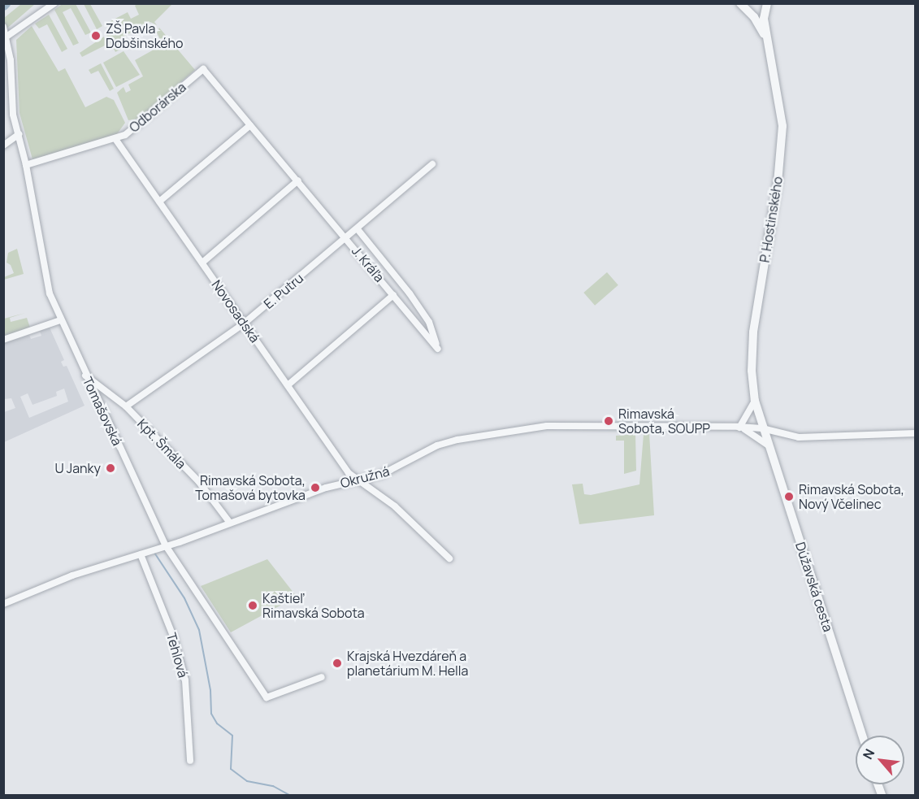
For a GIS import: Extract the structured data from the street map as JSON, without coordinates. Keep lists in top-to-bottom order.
{
  "streets": {
    "street": [
      "Odborárska",
      "P. Hostinského",
      "J. Kráľa",
      "E. Putru",
      "Novosadská",
      "Tomašovská",
      "Kpt. Šmála",
      "Okružná",
      "Dúžavská cesta",
      "Tehlová"
    ]
  },
  "crossings": [
    ["Odborárska", "J. Kráľa"],
    ["Odborárska", "Novosadská"],
    ["Odborárska", "Tomašovská"],
    ["P. Hostinského", "Okružná"],
    ["P. Hostinského", "Dúžavská cesta"],
    ["J. Kráľa", "E. Putru"],
    ["E. Putru", "Novosadská"],
    ["E. Putru", "Kpt. Šmála"],
    ["Novosadská", "Okružná"],
    ["Tomašovská", "Kpt. Šmála"],
    ["Tomašovská", "Okružná"],
    ["Kpt. Šmála", "Okružná"],
    ["Okružná", "Dúžavská cesta"],
    ["Okružná", "Tehlová"]
  ],
  "places": [
    "ZŠ Pavla Dobšinského",
    "Rimavská Sobota, SOUPP",
    "U Janky",
    "Rimavská Sobota, Tomašová bytovka",
    "Rimavská Sobota, Nový Včelinec",
    "Kaštieľ Rimavská Sobota",
    "Krajská Hvezdáreň a planetárium M. Hella"
  ],
  "north": "top left"
}
